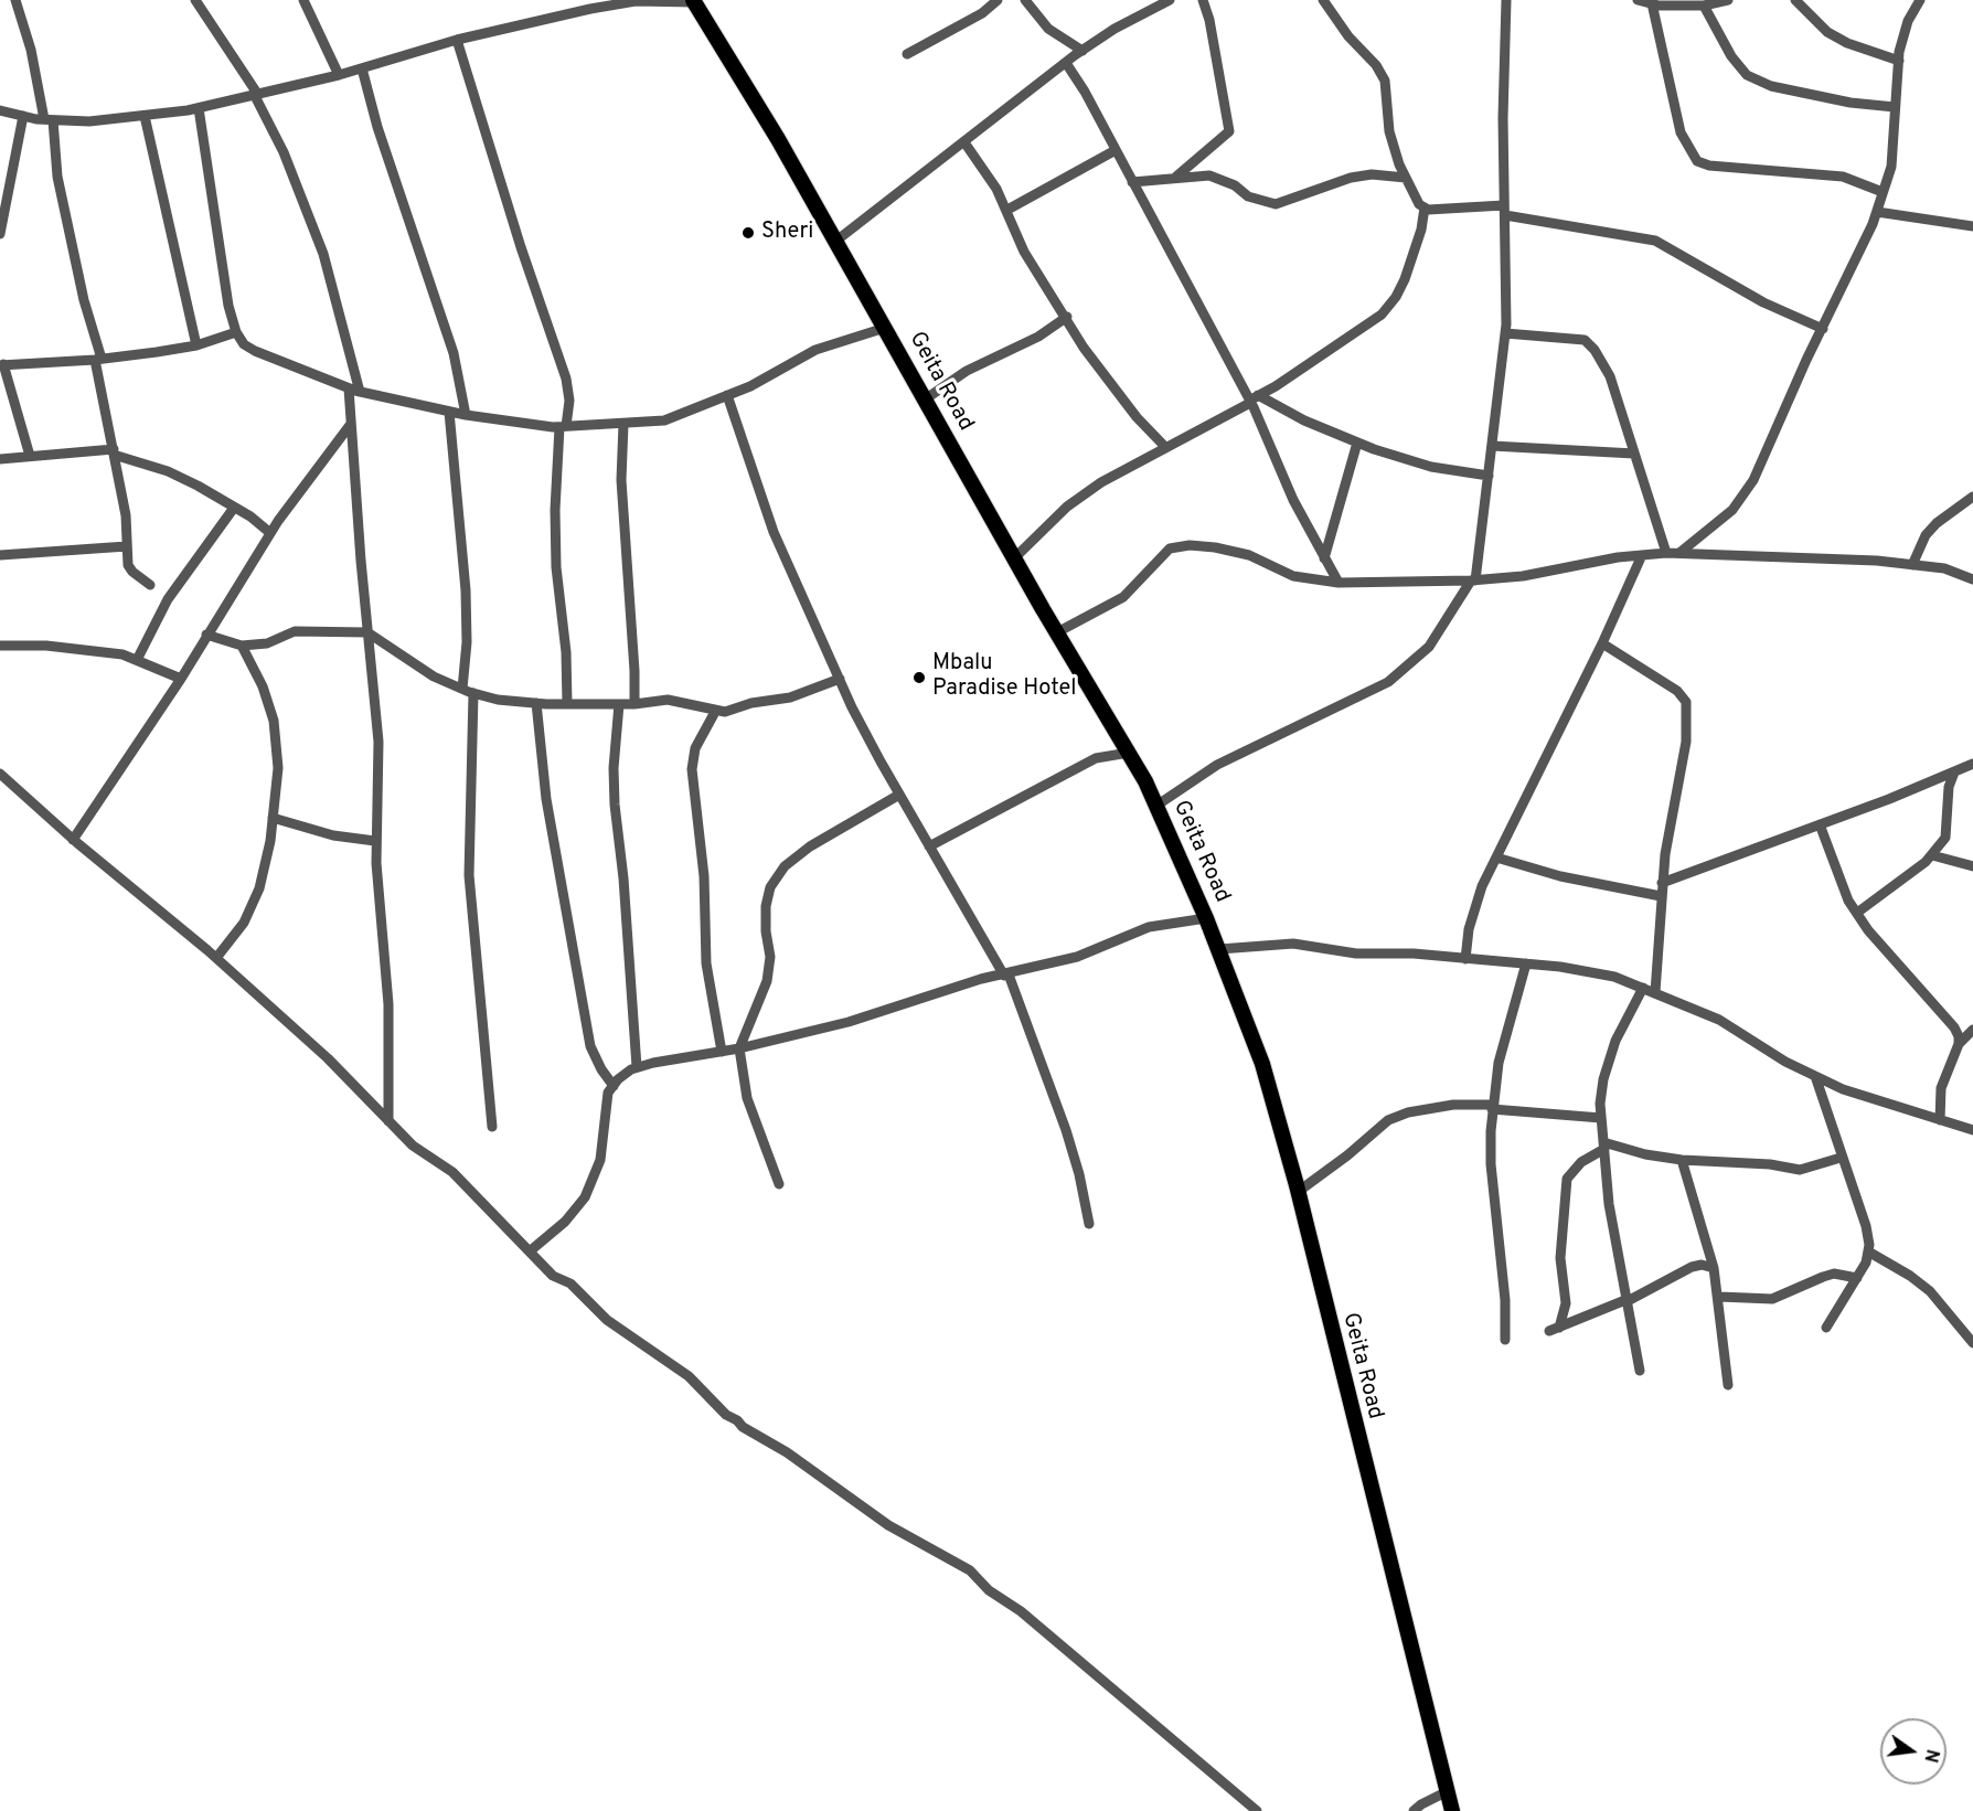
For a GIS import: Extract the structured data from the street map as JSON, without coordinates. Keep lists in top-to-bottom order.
{
  "streets": {
    "highway": ["Geita Road"]
  },
  "places": ["Sheri", "Mbalu Paradise Hotel"],
  "north": "right"
}
